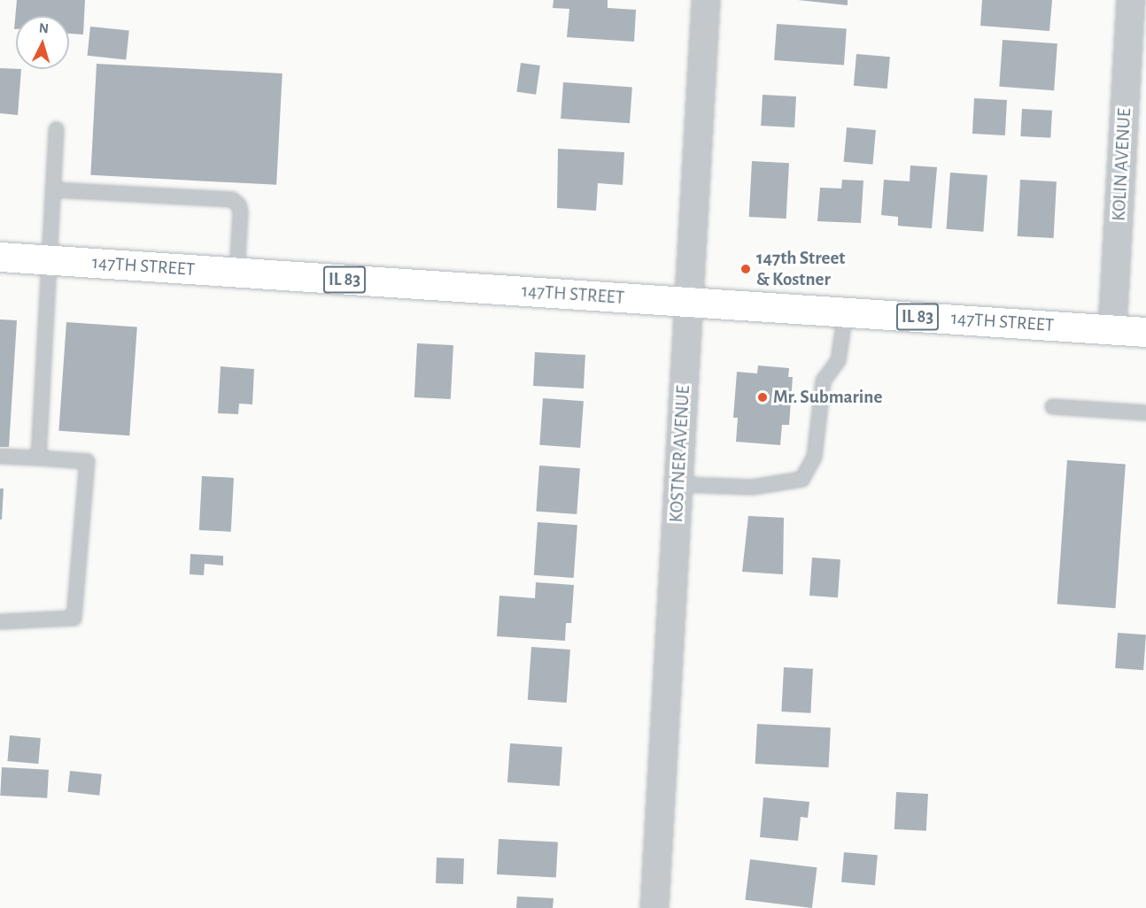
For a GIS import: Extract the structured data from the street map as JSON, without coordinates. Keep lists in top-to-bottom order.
{
  "streets": {
    "main road": ["147TH STREET", "IL 83"],
    "street": ["KOLIN AVENUE", "KOSTNER AVENUE"]
  },
  "crossings": [
    ["KOLIN AVENUE", "147TH STREET"],
    ["147TH STREET", "KOSTNER AVENUE"]
  ],
  "places": ["147th Street & Kostner", "Mr. Submarine"],
  "north": "top"
}
